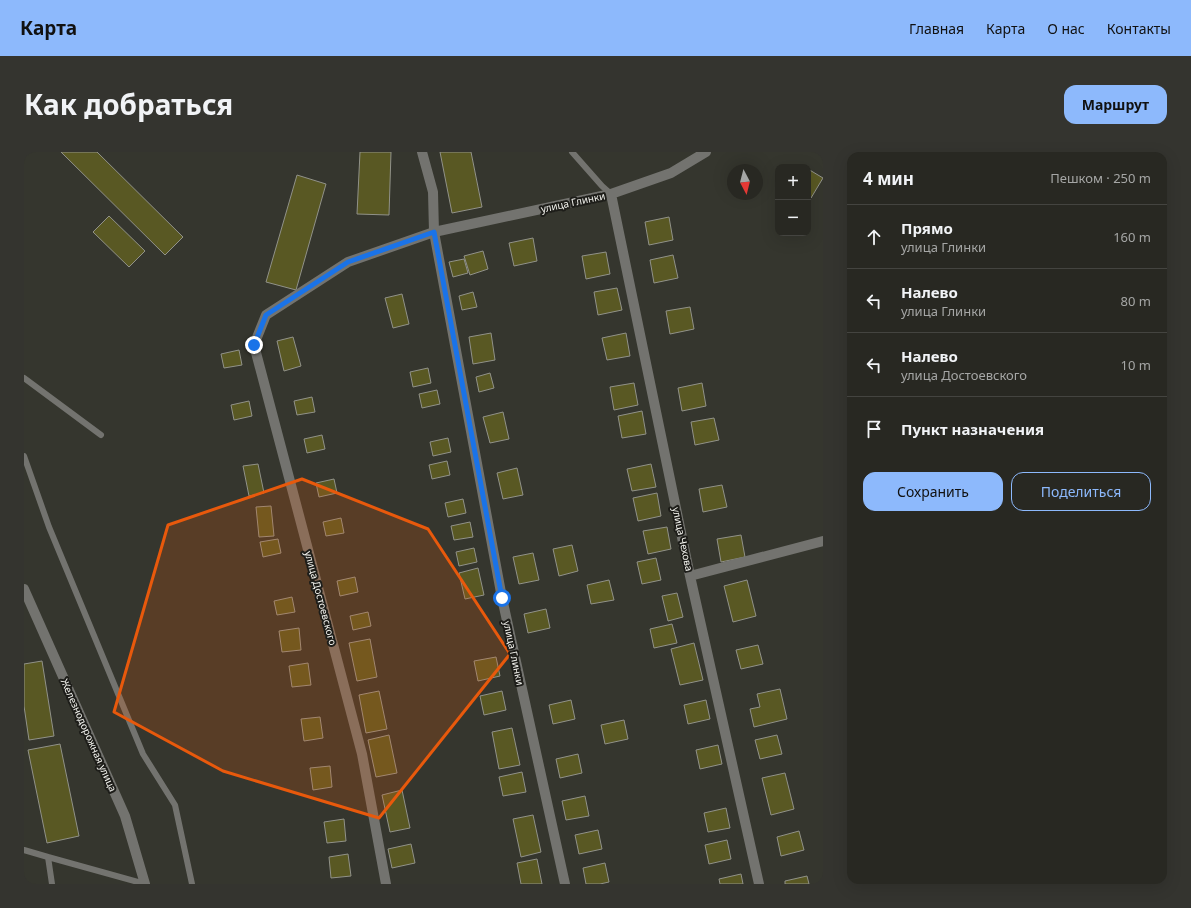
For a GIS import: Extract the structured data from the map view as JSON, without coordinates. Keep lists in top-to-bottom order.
{
  "streets": {
    "street": [
      "улица Глинки",
      "улица Чехова",
      "улица Достоевского",
      "Железнодорожная улица"
    ]
  },
  "crossings": [
    ["улица Глинки", "улица Чехова"],
    ["улица Глинки", "улица Достоевского"]
  ],
  "north": "bottom",
  "page": {
    "header": "Карта",
    "nav": [
      "Главная",
      "Карта",
      "О нас",
      "Контакты"
    ],
    "title": "Как добраться",
    "buttons": [
      "Маршрут",
      ["Сохранить", "Поделиться"]
    ],
    "heading": ["4 мин", "Пешком · 250 m"],
    "map_buttons": ["+", "−"],
    "list": [
      ["Прямо", "улица Глинки", "160 m"],
      ["Налево", "улица Глинки", "80 m"],
      ["Налево", "улица Достоевского", "10 m"],
      "Пункт назначения"
    ]
  }
}
